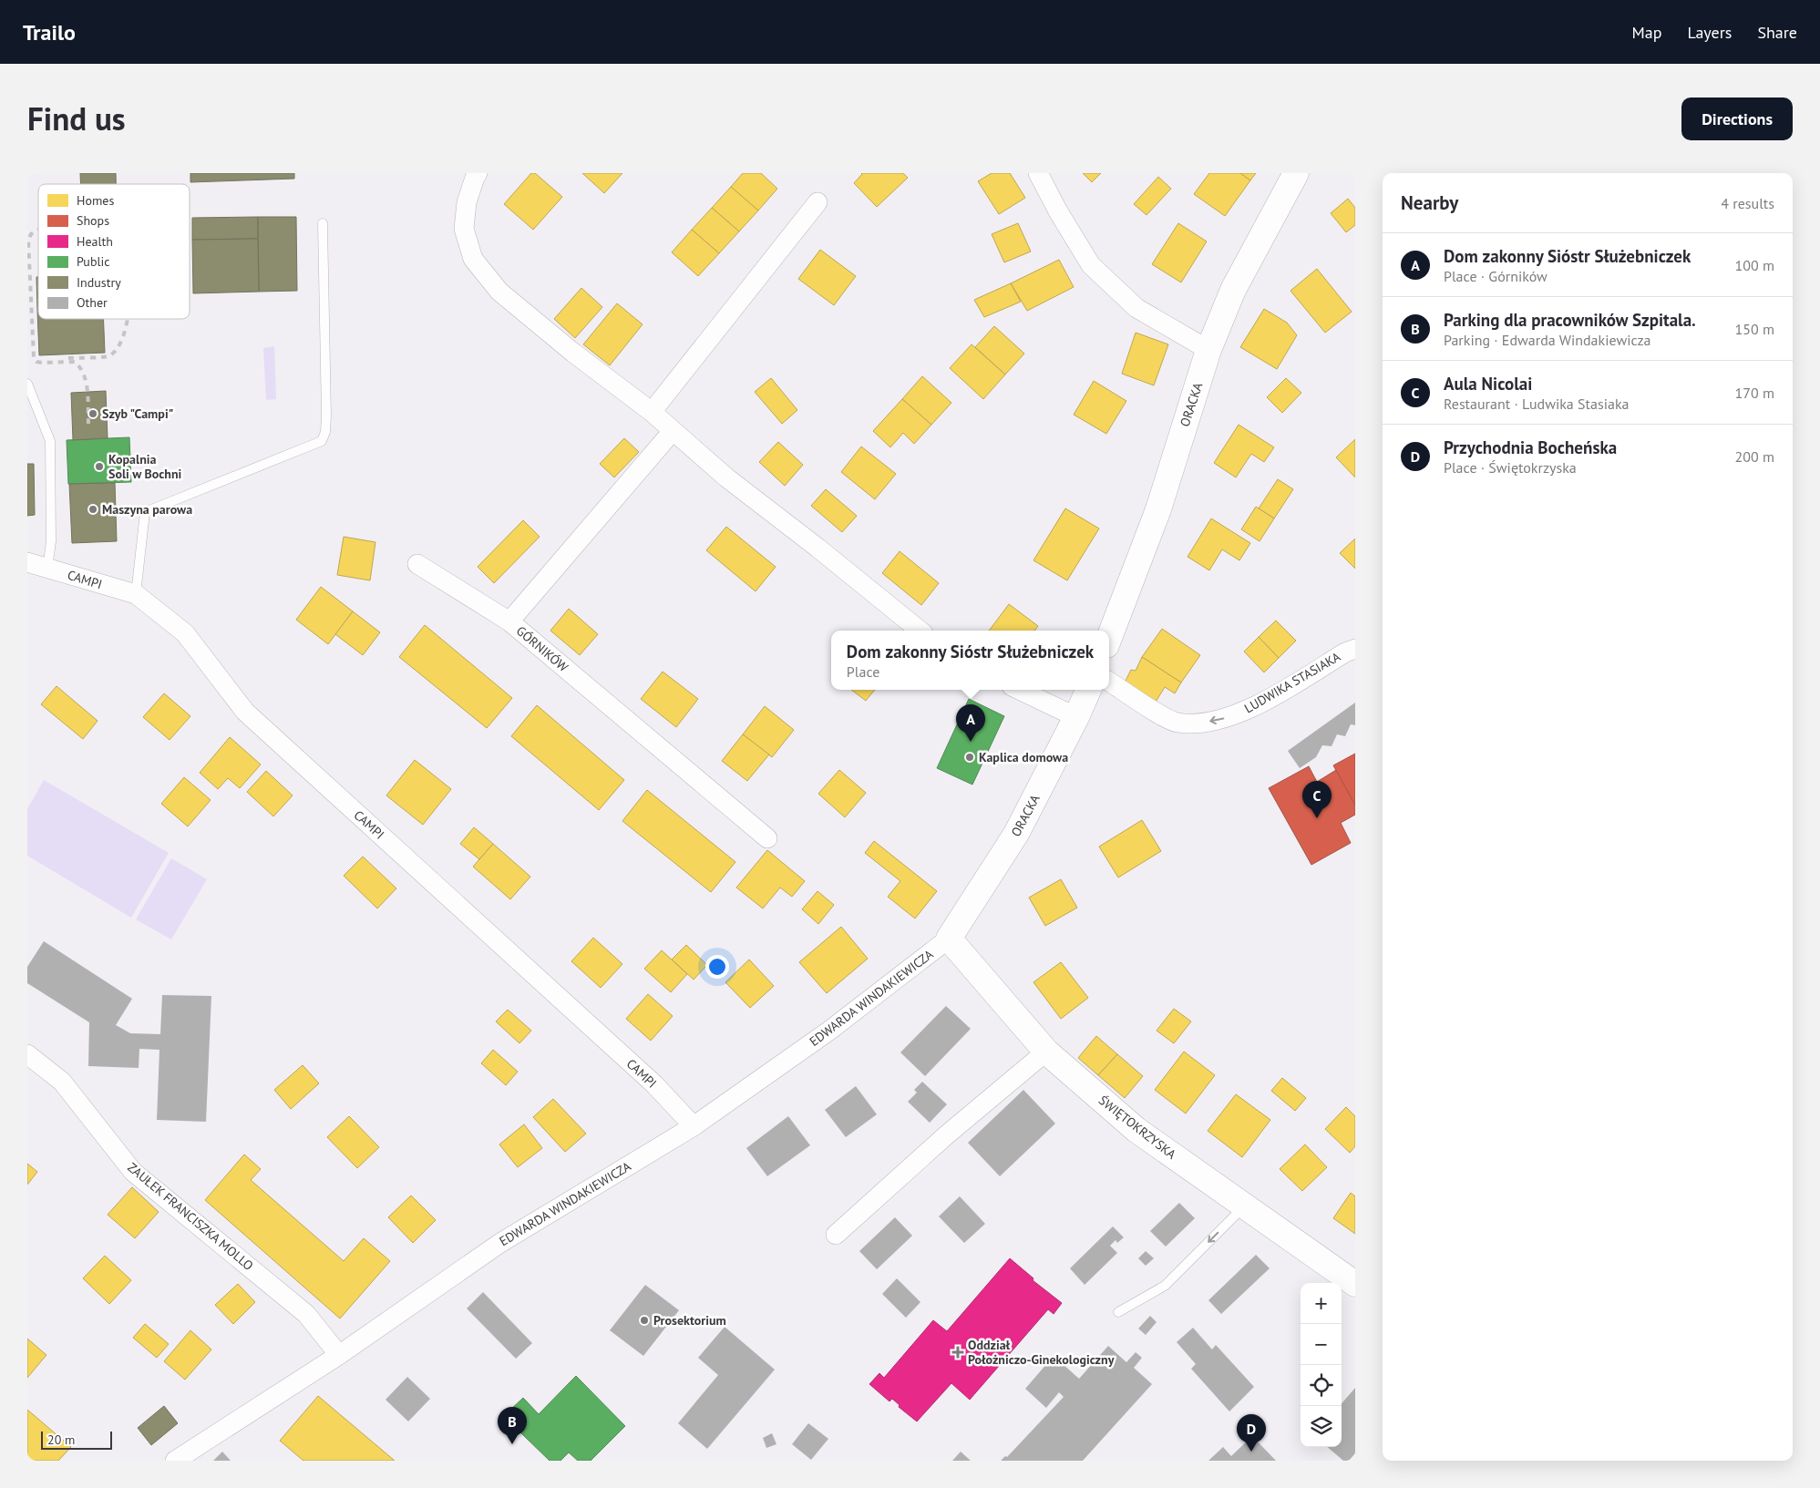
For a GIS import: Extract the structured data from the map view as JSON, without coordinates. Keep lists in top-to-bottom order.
{
  "streets": {
    "street": [
      "ORACKA",
      "CAMPI",
      "GÓRNIKÓW",
      "LUDWIKA STASIAKA",
      "EDWARDA WINDAKIEWICZA",
      "ŚWIĘTOKRZYSKA",
      "ZAUŁEK FRANCISZKA MOLLO"
    ]
  },
  "crossings": [
    ["ORACKA", "EDWARDA WINDAKIEWICZA"],
    ["ORACKA", "ŚWIĘTOKRZYSKA"],
    ["CAMPI", "EDWARDA WINDAKIEWICZA"],
    ["EDWARDA WINDAKIEWICZA", "ŚWIĘTOKRZYSKA"],
    ["EDWARDA WINDAKIEWICZA", "ZAUŁEK FRANCISZKA MOLLO"]
  ],
  "one_way": ["LUDWIKA STASIAKA"],
  "places": {
    "other": [
      "Szyb \"Campi\"",
      "Kopalnia Soli w Bochni",
      "Maszyna parowa",
      "Kaplica domowa",
      "Prosektorium"
    ],
    "health": ["Oddział Położniczo-Ginekologiczny"]
  },
  "legend": [
    "Homes",
    "Shops",
    "Health",
    "Public",
    "Industry",
    "Other"
  ],
  "scale_bar": "20 m",
  "page": {
    "header": "Trailo",
    "nav": ["Map", "Layers", "Share"],
    "title": "Find us",
    "buttons": "Directions",
    "heading": ["Nearby", "4 results"],
    "list": [
      {
        "mark": "A",
        "name": "Dom zakonny Sióstr Służebniczek",
        "note": "Place · Górników",
        "value": "100 m"
      },
      {
        "mark": "B",
        "name": "Parking dla pracowników Szpitala.",
        "note": "Parking · Edwarda Windakiewicza",
        "value": "150 m"
      },
      {
        "mark": "C",
        "name": "Aula Nicolai",
        "note": "Restaurant · Ludwika Stasiaka",
        "value": "170 m"
      },
      {
        "mark": "D",
        "name": "Przychodnia Bocheńska",
        "note": "Place · Świętokrzyska",
        "value": "200 m"
      }
    ],
    "popup": ["Dom zakonny Sióstr Służebniczek", "Place"],
    "pins": [
      "A",
      "C",
      "B",
      "D"
    ],
    "map_buttons": ["+", "−"],
    "scale": "20 m"
  }
}
